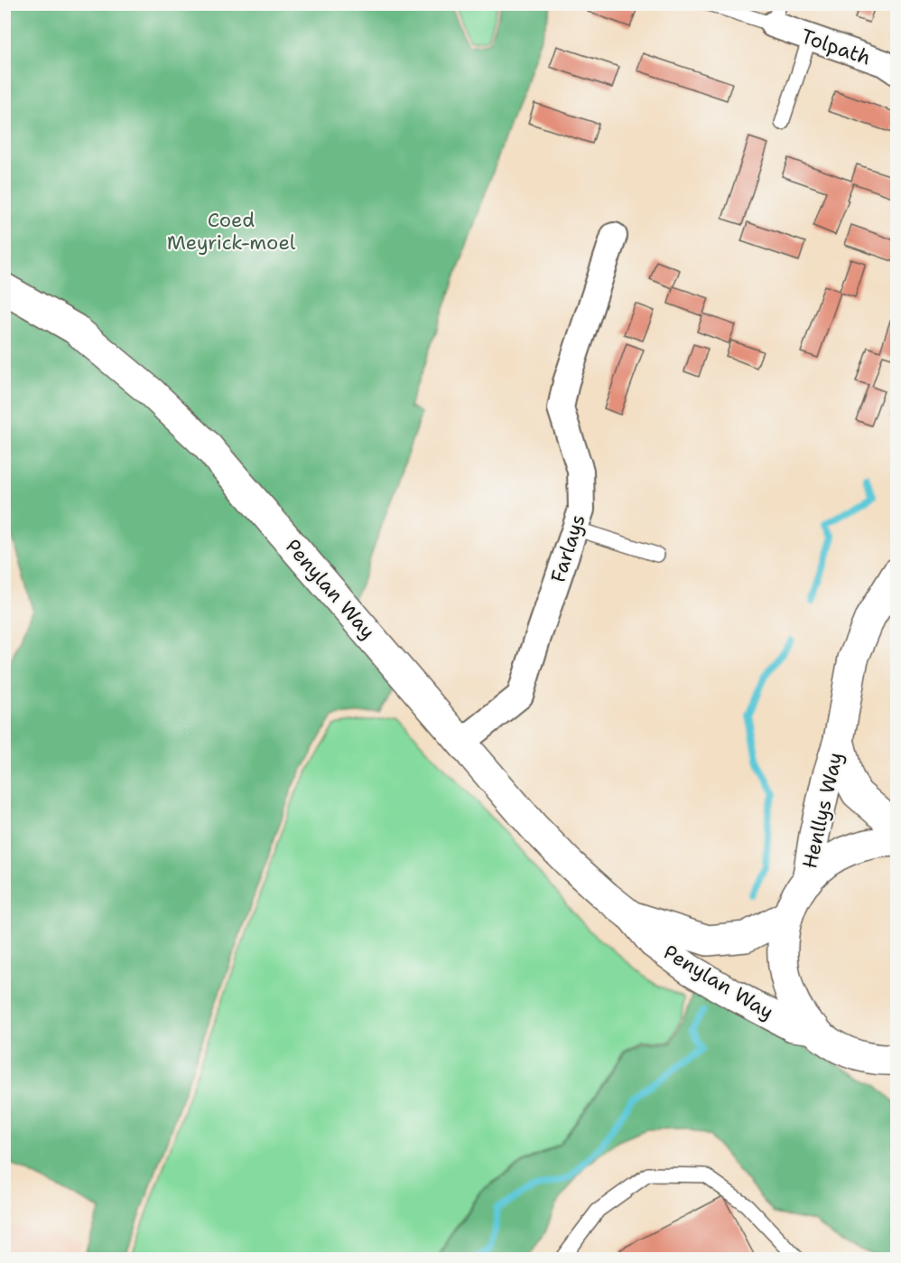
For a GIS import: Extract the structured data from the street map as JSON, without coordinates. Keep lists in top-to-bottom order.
{
  "streets": {
    "street": [
      "Tolpath",
      "Farlays",
      "Penylan Way",
      "Henllys Way"
    ]
  },
  "crossings": [
    ["Farlays", "Penylan Way"]
  ],
  "parks": ["Coed Meyrick-moel"]
}
